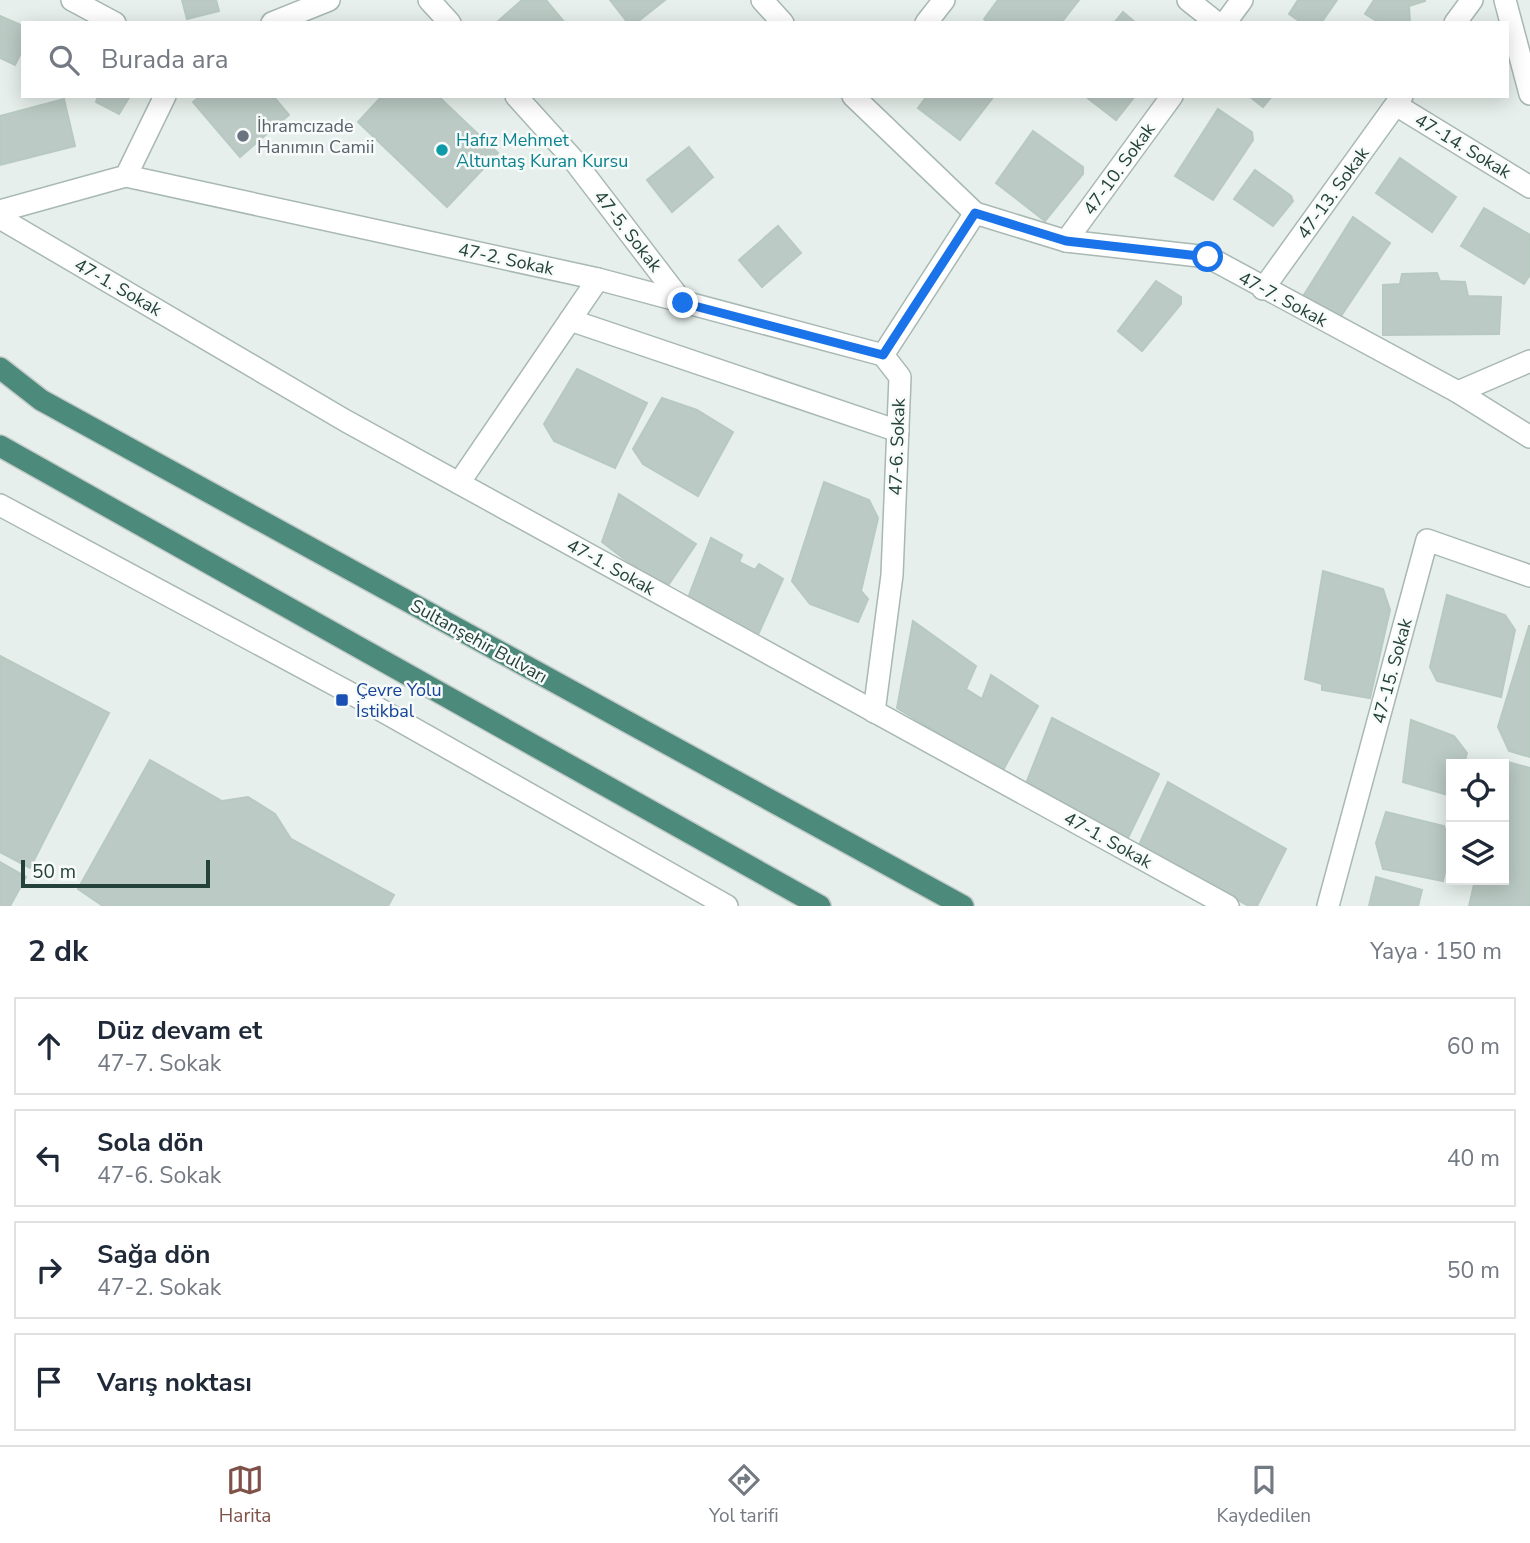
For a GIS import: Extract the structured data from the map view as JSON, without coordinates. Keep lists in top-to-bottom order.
{
  "streets": {
    "highway": ["Sultanşehir Bulvarı"],
    "street": [
      "47-14. Sokak",
      "47-10. Sokak",
      "47-13. Sokak",
      "47-5. Sokak",
      "47-2. Sokak",
      "47-1. Sokak",
      "47-7. Sokak",
      "47-6. Sokak",
      "47-15. Sokak"
    ]
  },
  "crossings": [
    ["47-14. Sokak", "47-13. Sokak"],
    ["47-10. Sokak", "47-7. Sokak"],
    ["47-13. Sokak", "47-7. Sokak"],
    ["47-5. Sokak", "47-2. Sokak"],
    ["47-2. Sokak", "47-6. Sokak"],
    ["47-1. Sokak", "47-6. Sokak"]
  ],
  "places": {
    "other": ["İhramcızade Hanımın Camii", "Hafız Mehmet Altuntaş Kuran Kursu"],
    "transit": ["Çevre Yolu İstikbal"]
  },
  "scale_bar": "50 m",
  "page": {
    "search": "Burada ara",
    "scale": "50 m",
    "heading": ["2 dk", "Yaya · 150 m"],
    "list": [
      ["Düz devam et", "47-7. Sokak", "60 m"],
      ["Sola dön", "47-6. Sokak", "40 m"],
      ["Sağa dön", "47-2. Sokak", "50 m"],
      "Varış noktası"
    ],
    "nav": ["Harita", "Yol tarifi", "Kaydedilen"]
  }
}
